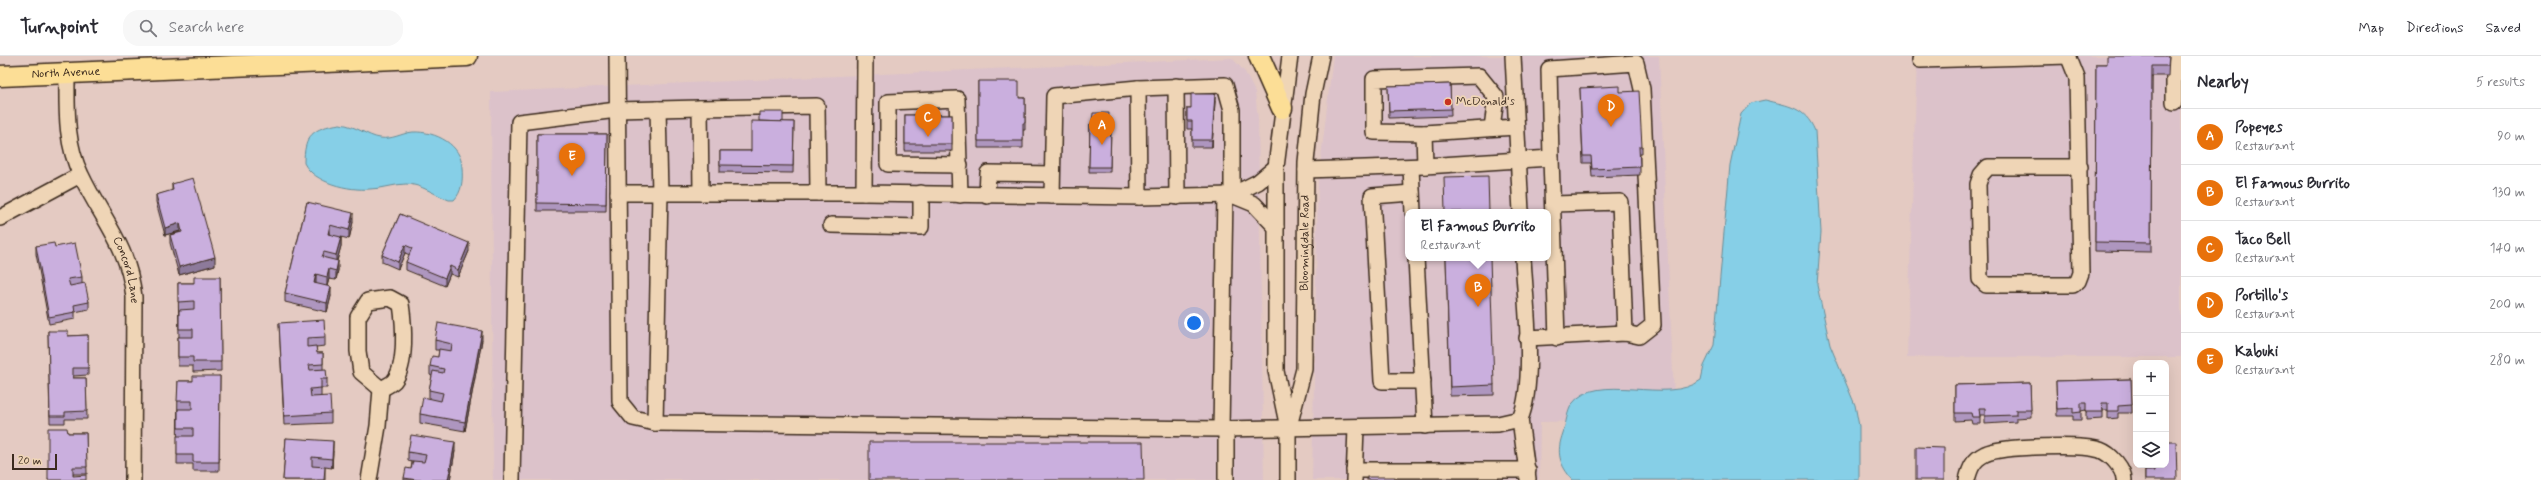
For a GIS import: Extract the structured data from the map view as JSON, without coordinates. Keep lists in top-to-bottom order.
{
  "streets": {
    "main road": ["North Avenue"],
    "street": ["Bloomingdale Road", "Concord Lane"]
  },
  "crossings": [
    ["North Avenue", "Concord Lane"]
  ],
  "places": ["McDonald's"],
  "scale_bar": "20 m",
  "page": {
    "header": "Turnpoint",
    "search": "Search here",
    "nav": ["Map", "Directions", "Saved"],
    "heading": ["Nearby", "5 results"],
    "pins": [
      "D",
      "C",
      "A",
      "E",
      "B"
    ],
    "list": [
      {
        "mark": "A",
        "name": "Popeyes",
        "note": "Restaurant",
        "value": "90 m"
      },
      {
        "mark": "B",
        "name": "El Famous Burrito",
        "note": "Restaurant",
        "value": "130 m"
      },
      {
        "mark": "C",
        "name": "Taco Bell",
        "note": "Restaurant",
        "value": "140 m"
      },
      {
        "mark": "D",
        "name": "Portillo's",
        "note": "Restaurant",
        "value": "200 m"
      },
      {
        "mark": "E",
        "name": "Kabuki",
        "note": "Restaurant",
        "value": "280 m"
      }
    ],
    "popup": ["El Famous Burrito", "Restaurant"],
    "map_buttons": ["+", "−"],
    "scale": "20 m"
  }
}
